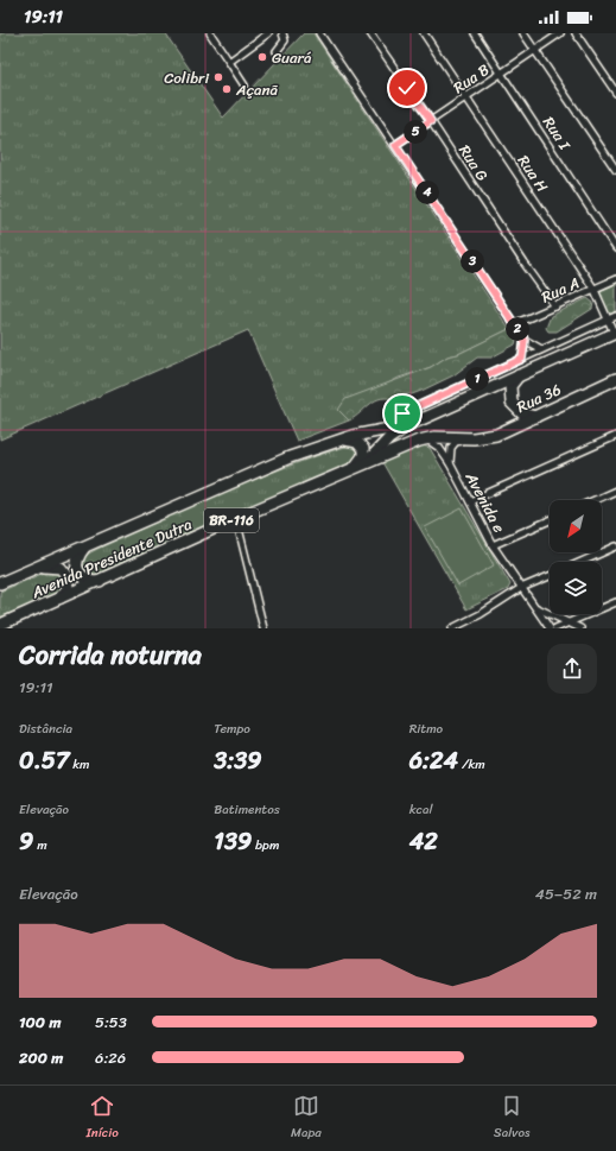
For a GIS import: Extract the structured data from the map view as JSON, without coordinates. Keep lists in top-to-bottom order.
{
  "streets": {
    "highway": ["Rua 36", "BR-116", "Avenida Presidente Dutra"],
    "street": [
      "Rua B",
      "Rua I",
      "Rua G",
      "Rua H",
      "Rua A",
      "Avenida e"
    ]
  },
  "crossings": [
    ["Rua B", "Rua I"],
    ["Rua B", "Rua G"],
    ["Rua B", "Rua H"],
    ["Rua G", "Rua A"],
    ["Rua H", "Rua A"],
    ["Rua H", "Avenida Presidente Dutra"],
    ["Rua 36", "Avenida e"]
  ],
  "places": ["Guará", "Colibri", "Açanã"],
  "north": "bottom left",
  "page": {
    "status": "19:11",
    "pins": [
      "5",
      "4",
      "3",
      "2",
      "1"
    ],
    "heading": ["Corrida noturna", "19:11"],
    "stats": [
      ["Distância", "0.57 km"],
      ["Tempo", "3:39"],
      ["Ritmo", "6:24 /km"],
      ["Elevação", "9 m"],
      ["Batimentos", "139 bpm"],
      ["kcal", "42"]
    ],
    "chart": ["Elevação", "45–52 m"],
    "list": [
      {
        "name": "100 m",
        "note": "5:53"
      },
      {
        "name": "200 m",
        "note": "6:26"
      }
    ],
    "tabs": ["Início", "Mapa", "Salvos"]
  }
}
